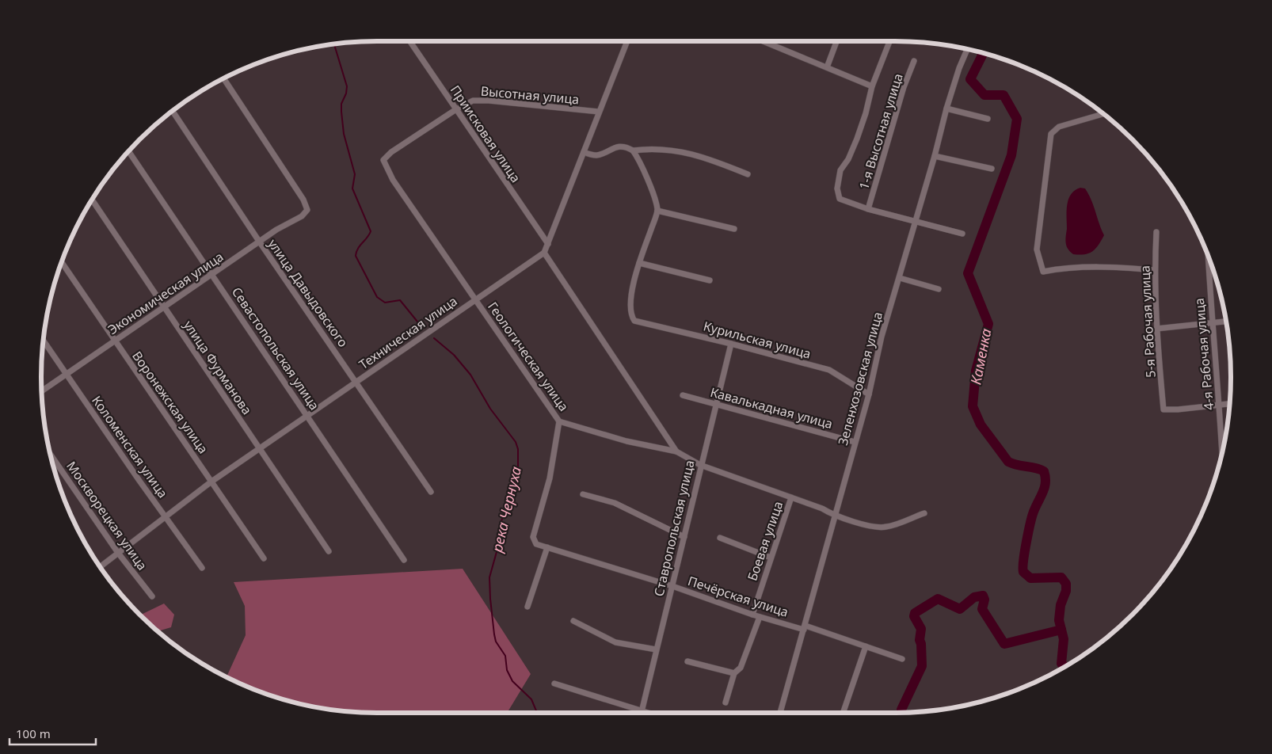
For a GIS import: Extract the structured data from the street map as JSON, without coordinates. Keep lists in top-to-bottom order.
{
  "streets": {
    "street": [
      "Высотная улица",
      "1-я Высотная улица",
      "Приисковая улица",
      "Экономическая улица",
      "улица Давыдовского",
      "5-я Рабочая улица",
      "Техническая улица",
      "Курильская улица",
      "Севастопольская улица",
      "4-я Рабочая улица",
      "Геологическая улица",
      "улица Фурманова",
      "Зеленхозовская улица",
      "Воронежская улица",
      "Кавалькадная улица",
      "Коломенская улица",
      "Москворецкая улица",
      "Ставропольская улица",
      "Боевая улица",
      "Печёрская улица"
    ]
  },
  "crossings": [
    ["Высотная улица", "Приисковая улица"],
    ["Высотная улица", "Геологическая улица"],
    ["Экономическая улица", "улица Давыдовского"],
    ["Экономическая улица", "Севастопольская улица"],
    ["Экономическая улица", "улица Фурманова"],
    ["Экономическая улица", "Воронежская улица"],
    ["Экономическая улица", "Коломенская улица"],
    ["улица Давыдовского", "Техническая улица"],
    ["5-я Рабочая улица", "4-я Рабочая улица"],
    ["Техническая улица", "Севастопольская улица"],
    ["Техническая улица", "Геологическая улица"],
    ["Техническая улица", "улица Фурманова"],
    ["Техническая улица", "Воронежская улица"],
    ["Техническая улица", "Коломенская улица"],
    ["Техническая улица", "Москворецкая улица"],
    ["Курильская улица", "Зеленхозовская улица"],
    ["Курильская улица", "Ставропольская улица"],
    ["Геологическая улица", "Зеленхозовская улица"],
    ["Геологическая улица", "Ставропольская улица"],
    ["Геологическая улица", "Боевая улица"],
    ["Геологическая улица", "Печёрская улица"],
    ["Зеленхозовская улица", "Кавалькадная улица"],
    ["Зеленхозовская улица", "Печёрская улица"],
    ["Кавалькадная улица", "Ставропольская улица"],
    ["Ставропольская улица", "Печёрская улица"],
    ["Боевая улица", "Печёрская улица"]
  ],
  "water": ["Каменка", "река Чернуха"],
  "scale_bar": "100 m"
}
